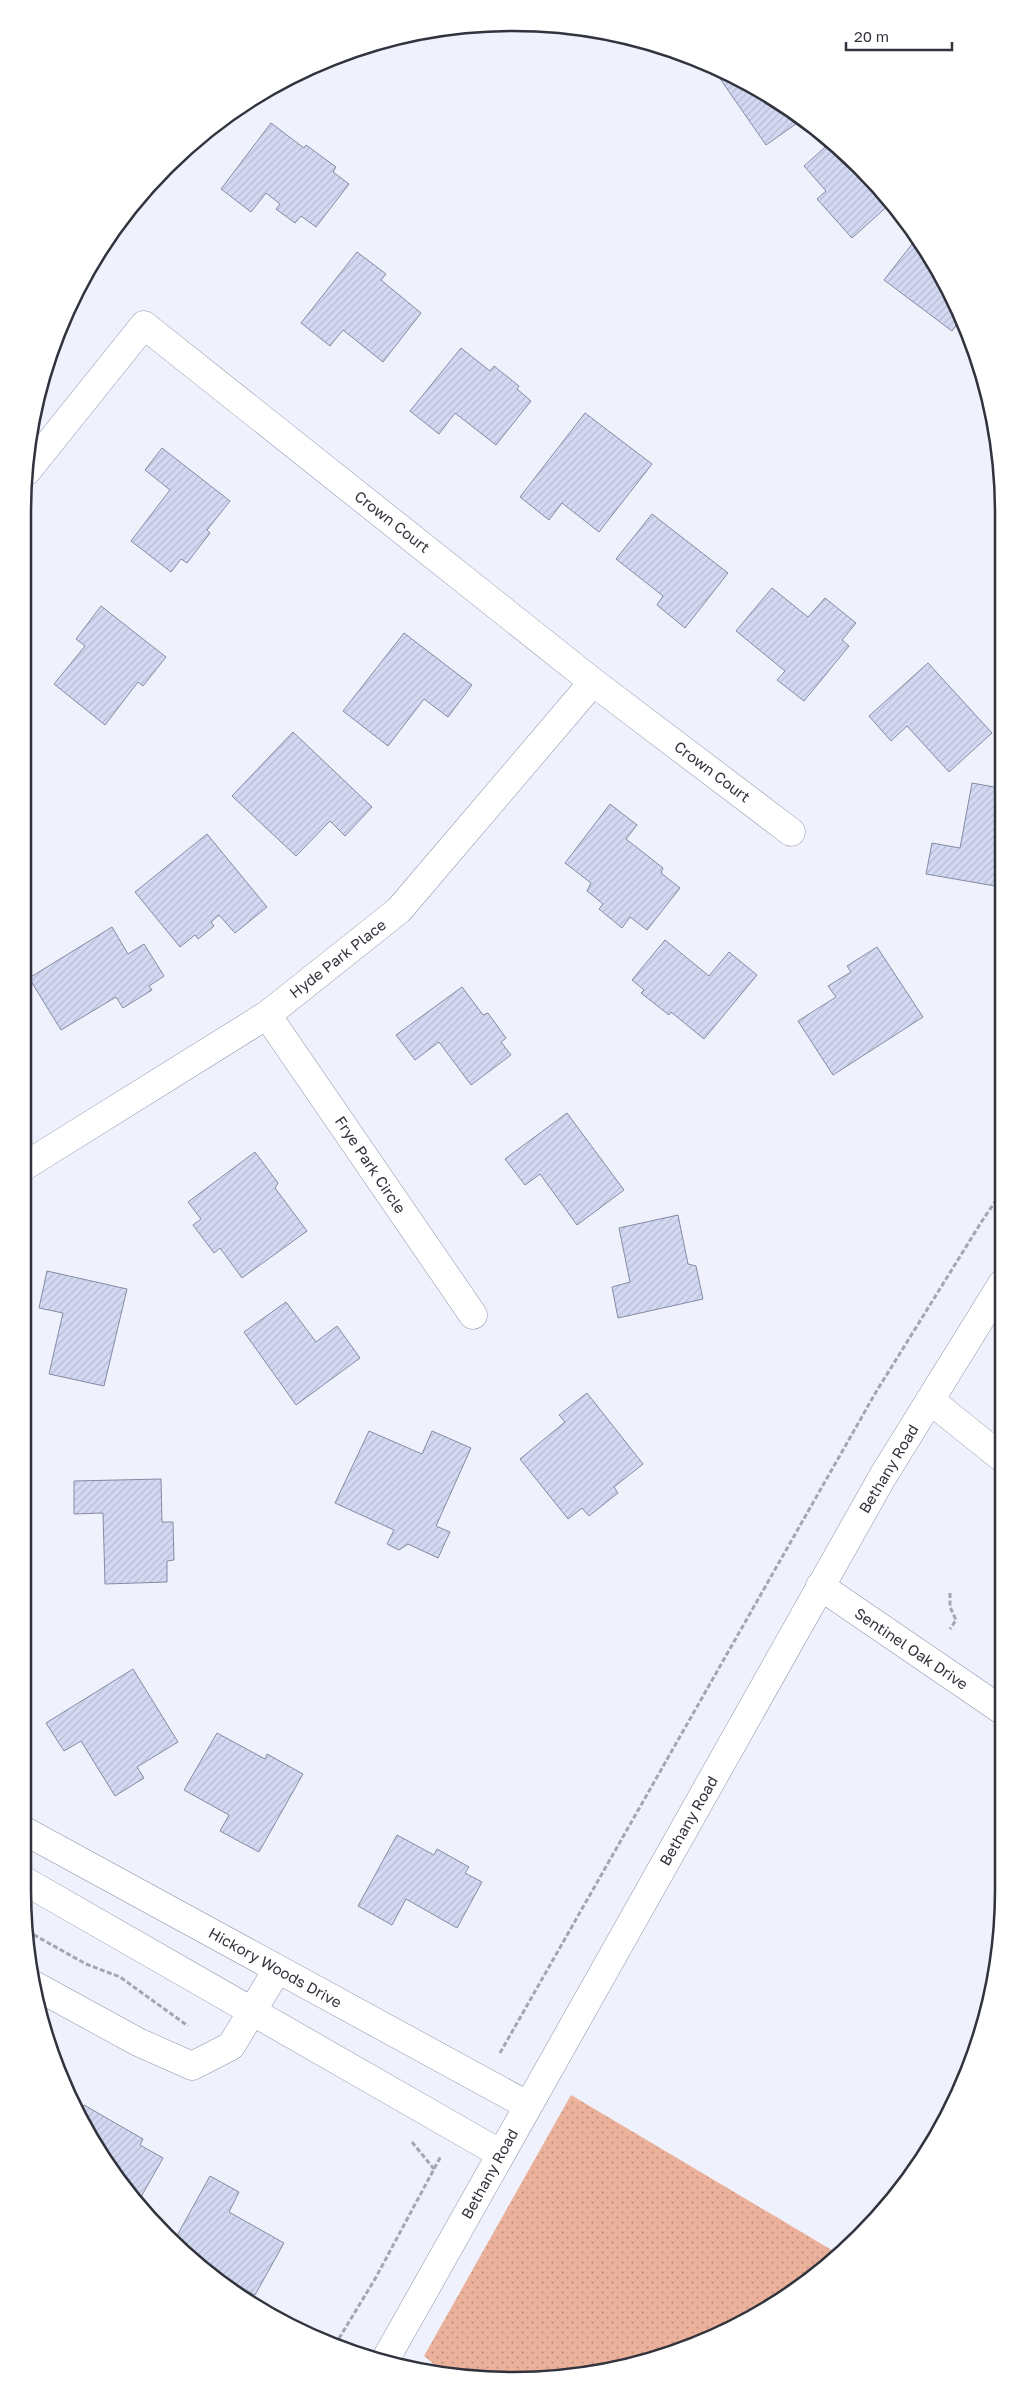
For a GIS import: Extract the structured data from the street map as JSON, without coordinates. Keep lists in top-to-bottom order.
{
  "streets": {
    "street": [
      "Crown Court",
      "Hyde Park Place",
      "Frye Park Circle",
      "Bethany Road",
      "Sentinel Oak Drive",
      "Hickory Woods Drive"
    ]
  },
  "crossings": [
    ["Crown Court", "Hyde Park Place"],
    ["Hyde Park Place", "Frye Park Circle"],
    ["Bethany Road", "Sentinel Oak Drive"],
    ["Bethany Road", "Hickory Woods Drive"]
  ],
  "scale_bar": "20 m"
}
